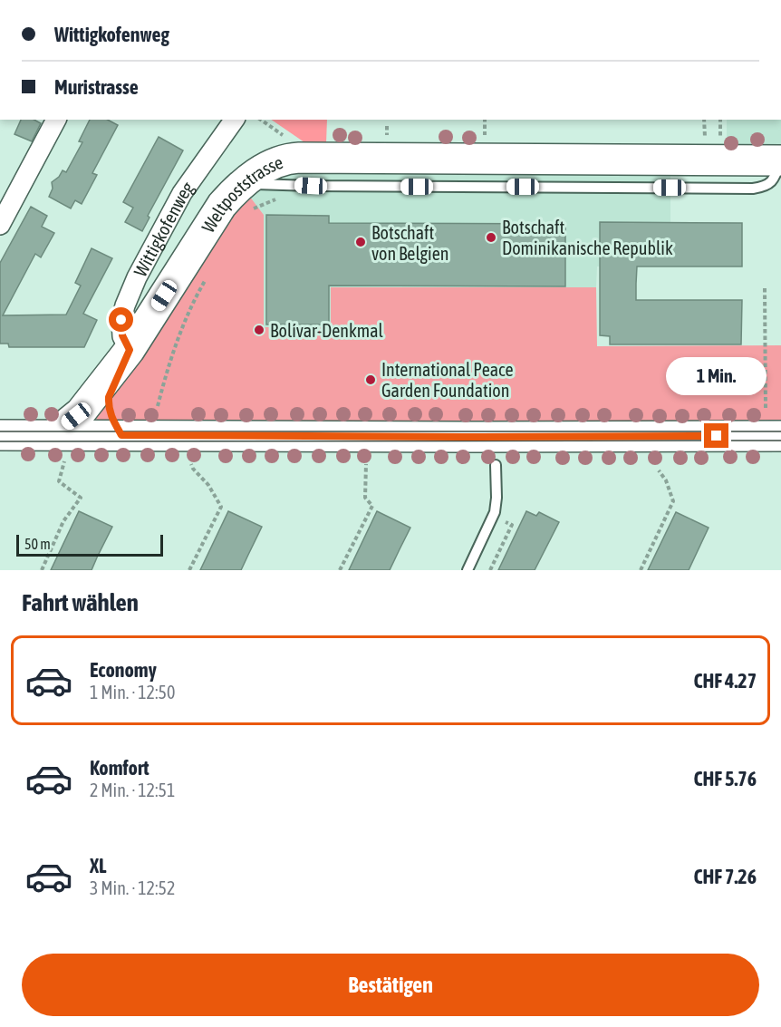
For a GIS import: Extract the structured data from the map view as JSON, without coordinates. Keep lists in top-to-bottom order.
{
  "streets": {
    "main road": ["Weltpoststrasse"],
    "street": ["Wittigkofenweg"]
  },
  "crossings": [
    ["Weltpoststrasse", "Wittigkofenweg"]
  ],
  "places": [
    "Botschaft Dominikanische Republik",
    "Botschaft von Belgien",
    "Bolívar-Denkmal",
    "International Peace Garden Foundation"
  ],
  "scale_bar": "50 m",
  "page": {
    "banner": ["Wittigkofenweg", "Muristrasse"],
    "bubble": "1 Min.",
    "scale": "50 m",
    "heading": "Fahrt wählen",
    "list": [
      {
        "name": "Economy",
        "note": "1 Min. · 12:50",
        "value": "CHF 4.27"
      },
      {
        "name": "Komfort",
        "note": "2 Min. · 12:51",
        "value": "CHF 5.76"
      },
      {
        "name": "XL",
        "note": "3 Min. · 12:52",
        "value": "CHF 7.26"
      }
    ],
    "buttons": "Bestätigen"
  }
}
